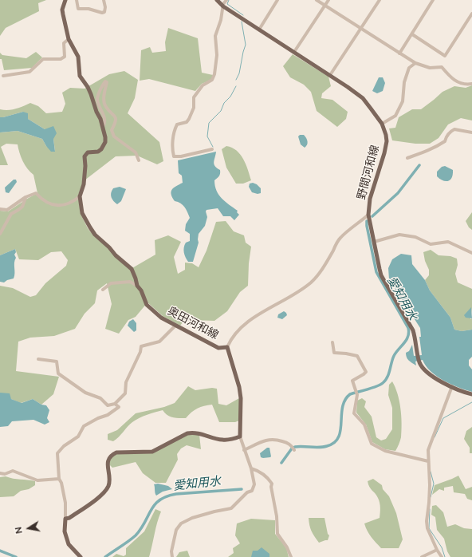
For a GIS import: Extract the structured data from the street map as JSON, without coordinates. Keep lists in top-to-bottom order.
{
  "streets": {
    "main road": ["野間河和線", "奥田河和線"]
  },
  "water": ["愛知用水"],
  "north": "left"
}
